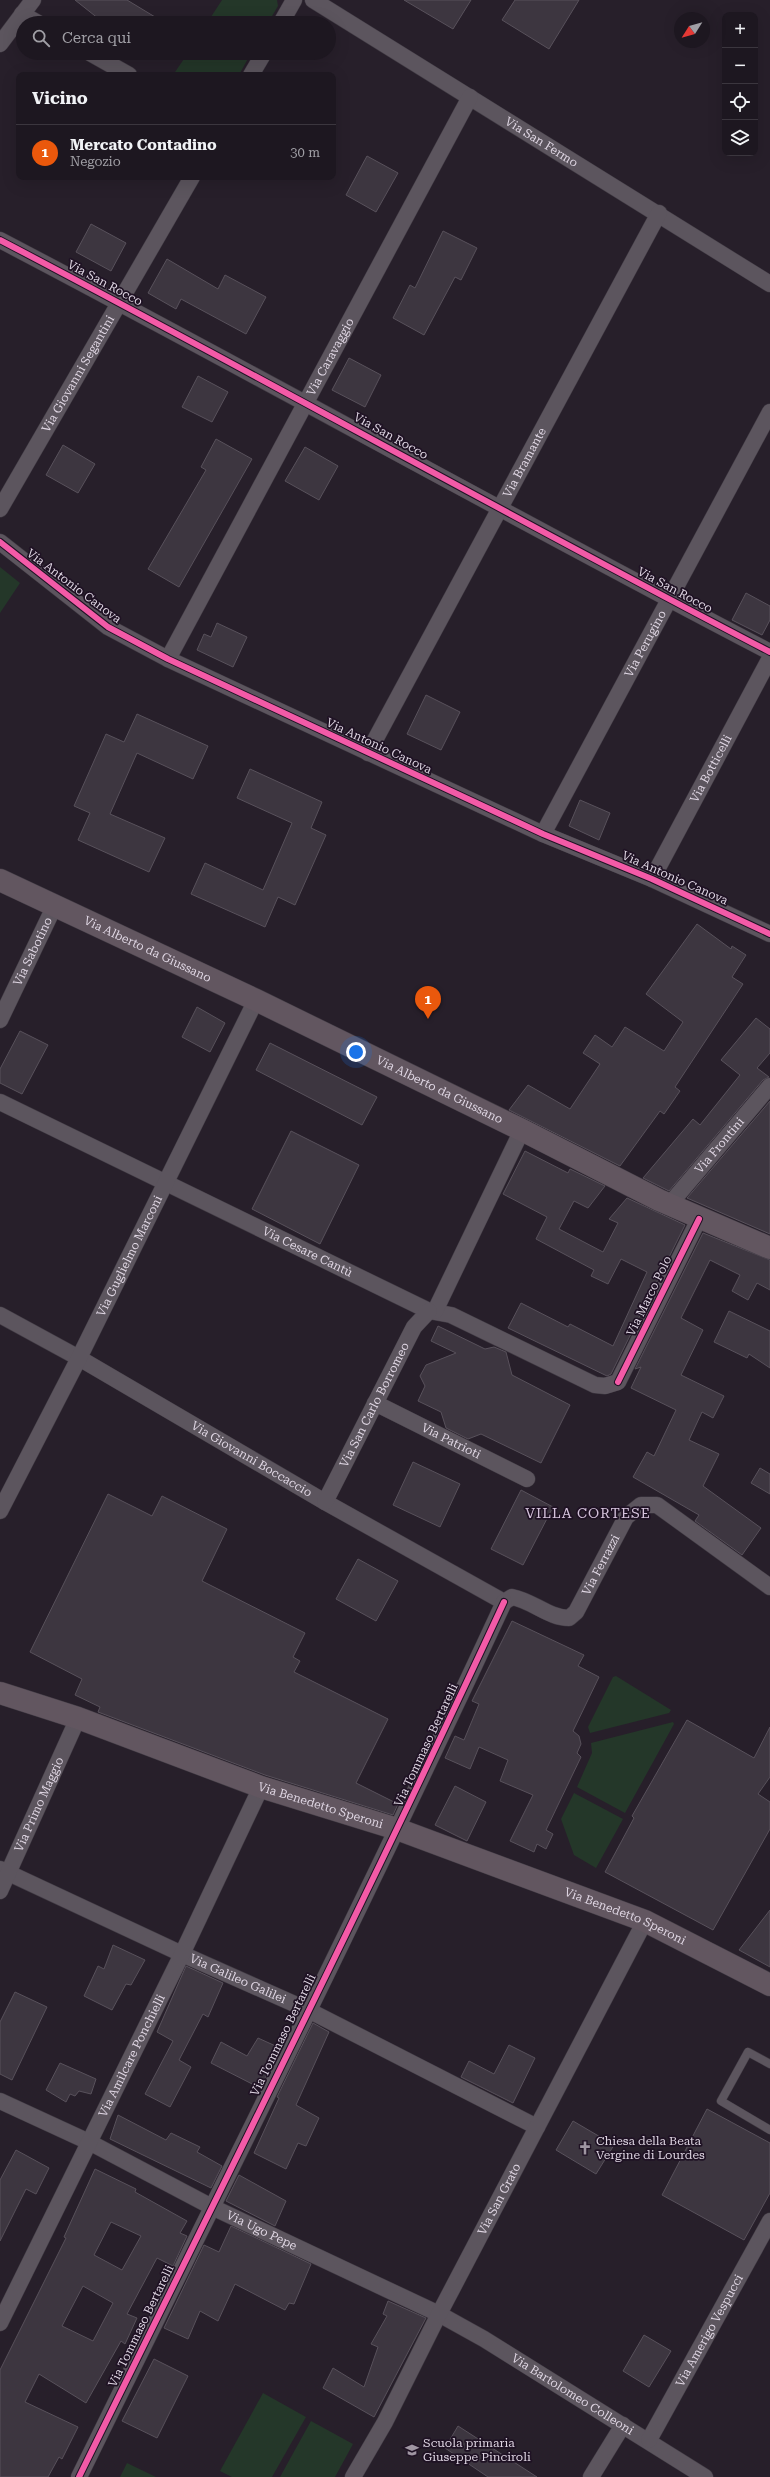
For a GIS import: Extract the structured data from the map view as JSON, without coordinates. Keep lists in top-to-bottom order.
{
  "streets": {
    "street": [
      "Via San Fermo",
      "Via San Rocco",
      "Via Caravaggio",
      "Via Giovanni Segantini",
      "Via Bramante",
      "Via Antonio Canova",
      "Via Perugino",
      "Via Botticelli",
      "Via Alberto da Giussano",
      "Via Sabotino",
      "Via Frontini",
      "Via Cesare Cantù",
      "Via Guglielmo Marconi",
      "Via Marco Polo",
      "Via San Carlo Borromeo",
      "Via Patrioti",
      "Via Giovanni Boccaccio",
      "Via Ferrazzi",
      "Via Tommaso Bertarelli",
      "Via Primo Maggio",
      "Via Benedetto Speroni",
      "Via Galileo Galilei",
      "Via Amilcare Ponchielli",
      "Via San Grato",
      "Via Ugo Pepe",
      "Via Amerigo Vespucci",
      "Via Bartolomeo Colleoni"
    ]
  },
  "crossings": [
    ["Via San Fermo", "Via Caravaggio"],
    ["Via San Fermo", "Via Bramante"],
    ["Via San Rocco", "Via Caravaggio"],
    ["Via San Rocco", "Via Giovanni Segantini"],
    ["Via San Rocco", "Via Bramante"],
    ["Via San Rocco", "Via Perugino"],
    ["Via Caravaggio", "Via Antonio Canova"],
    ["Via Bramante", "Via Antonio Canova"],
    ["Via Antonio Canova", "Via Perugino"],
    ["Via Antonio Canova", "Via Botticelli"],
    ["Via Alberto da Giussano", "Via Sabotino"],
    ["Via Alberto da Giussano", "Via Frontini"],
    ["Via Alberto da Giussano", "Via Guglielmo Marconi"],
    ["Via Alberto da Giussano", "Via Marco Polo"],
    ["Via Alberto da Giussano", "Via San Carlo Borromeo"],
    ["Via Cesare Cantù", "Via Guglielmo Marconi"],
    ["Via Cesare Cantù", "Via Marco Polo"],
    ["Via Cesare Cantù", "Via San Carlo Borromeo"],
    ["Via Guglielmo Marconi", "Via Giovanni Boccaccio"],
    ["Via San Carlo Borromeo", "Via Patrioti"],
    ["Via San Carlo Borromeo", "Via Giovanni Boccaccio"],
    ["Via Giovanni Boccaccio", "Via Ferrazzi"],
    ["Via Giovanni Boccaccio", "Via Tommaso Bertarelli"],
    ["Via Ferrazzi", "Via Tommaso Bertarelli"],
    ["Via Tommaso Bertarelli", "Via Benedetto Speroni"],
    ["Via Tommaso Bertarelli", "Via Galileo Galilei"],
    ["Via Tommaso Bertarelli", "Via Ugo Pepe"],
    ["Via Primo Maggio", "Via Benedetto Speroni"],
    ["Via Primo Maggio", "Via Galileo Galilei"],
    ["Via Benedetto Speroni", "Via Amilcare Ponchielli"],
    ["Via Benedetto Speroni", "Via San Grato"],
    ["Via Galileo Galilei", "Via Amilcare Ponchielli"],
    ["Via Galileo Galilei", "Via San Grato"],
    ["Via Amilcare Ponchielli", "Via Ugo Pepe"],
    ["Via San Grato", "Via Ugo Pepe"],
    ["Via San Grato", "Via Bartolomeo Colleoni"],
    ["Via Ugo Pepe", "Via Bartolomeo Colleoni"],
    ["Via Amerigo Vespucci", "Via Bartolomeo Colleoni"]
  ],
  "districts": ["VILLA CORTESE"],
  "places": {
    "church": ["Chiesa della Beata Vergine di Lourdes"],
    "school or university": ["Scuola primaria Giuseppe Pinciroli"]
  },
  "north": "bottom left",
  "page": {
    "map_buttons": ["+", "−"],
    "search": "Cerca qui",
    "heading": "Vicino",
    "list": [
      {
        "mark": "1",
        "name": "Mercato Contadino",
        "note": "Negozio",
        "value": "30 m"
      }
    ],
    "pins": "1"
  }
}
